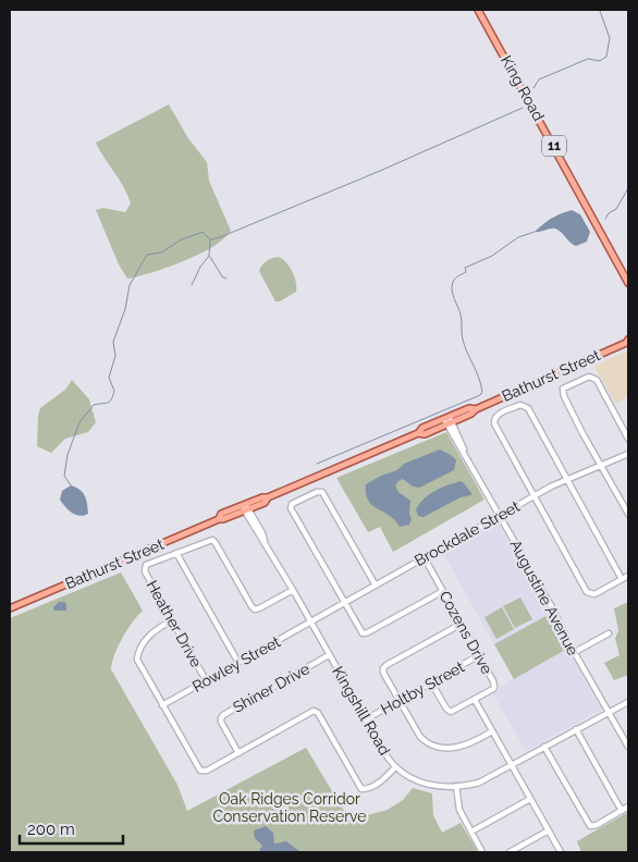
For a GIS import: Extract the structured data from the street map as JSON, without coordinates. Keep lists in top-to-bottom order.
{
  "streets": {
    "main road": ["King Road", "11", "Bathurst Street"],
    "street": [
      "Brockdale Street",
      "Augustine Avenue",
      "Heather Drive",
      "Cozens Drive",
      "Rowley Street",
      "Shiner Drive",
      "Holtby Street",
      "Kingshill Road"
    ]
  },
  "crossings": [
    ["Bathurst Street", "Augustine Avenue"],
    ["Bathurst Street", "Kingshill Road"],
    ["Brockdale Street", "Augustine Avenue"],
    ["Brockdale Street", "Cozens Drive"],
    ["Brockdale Street", "Rowley Street"],
    ["Brockdale Street", "Kingshill Road"],
    ["Augustine Avenue", "Kingshill Road"],
    ["Heather Drive", "Rowley Street"],
    ["Heather Drive", "Kingshill Road"],
    ["Cozens Drive", "Holtby Street"],
    ["Rowley Street", "Kingshill Road"],
    ["Shiner Drive", "Kingshill Road"],
    ["Holtby Street", "Kingshill Road"]
  ],
  "parks": ["Oak Ridges Corridor Conservation Reserve"],
  "scale_bar": "200 m"
}
